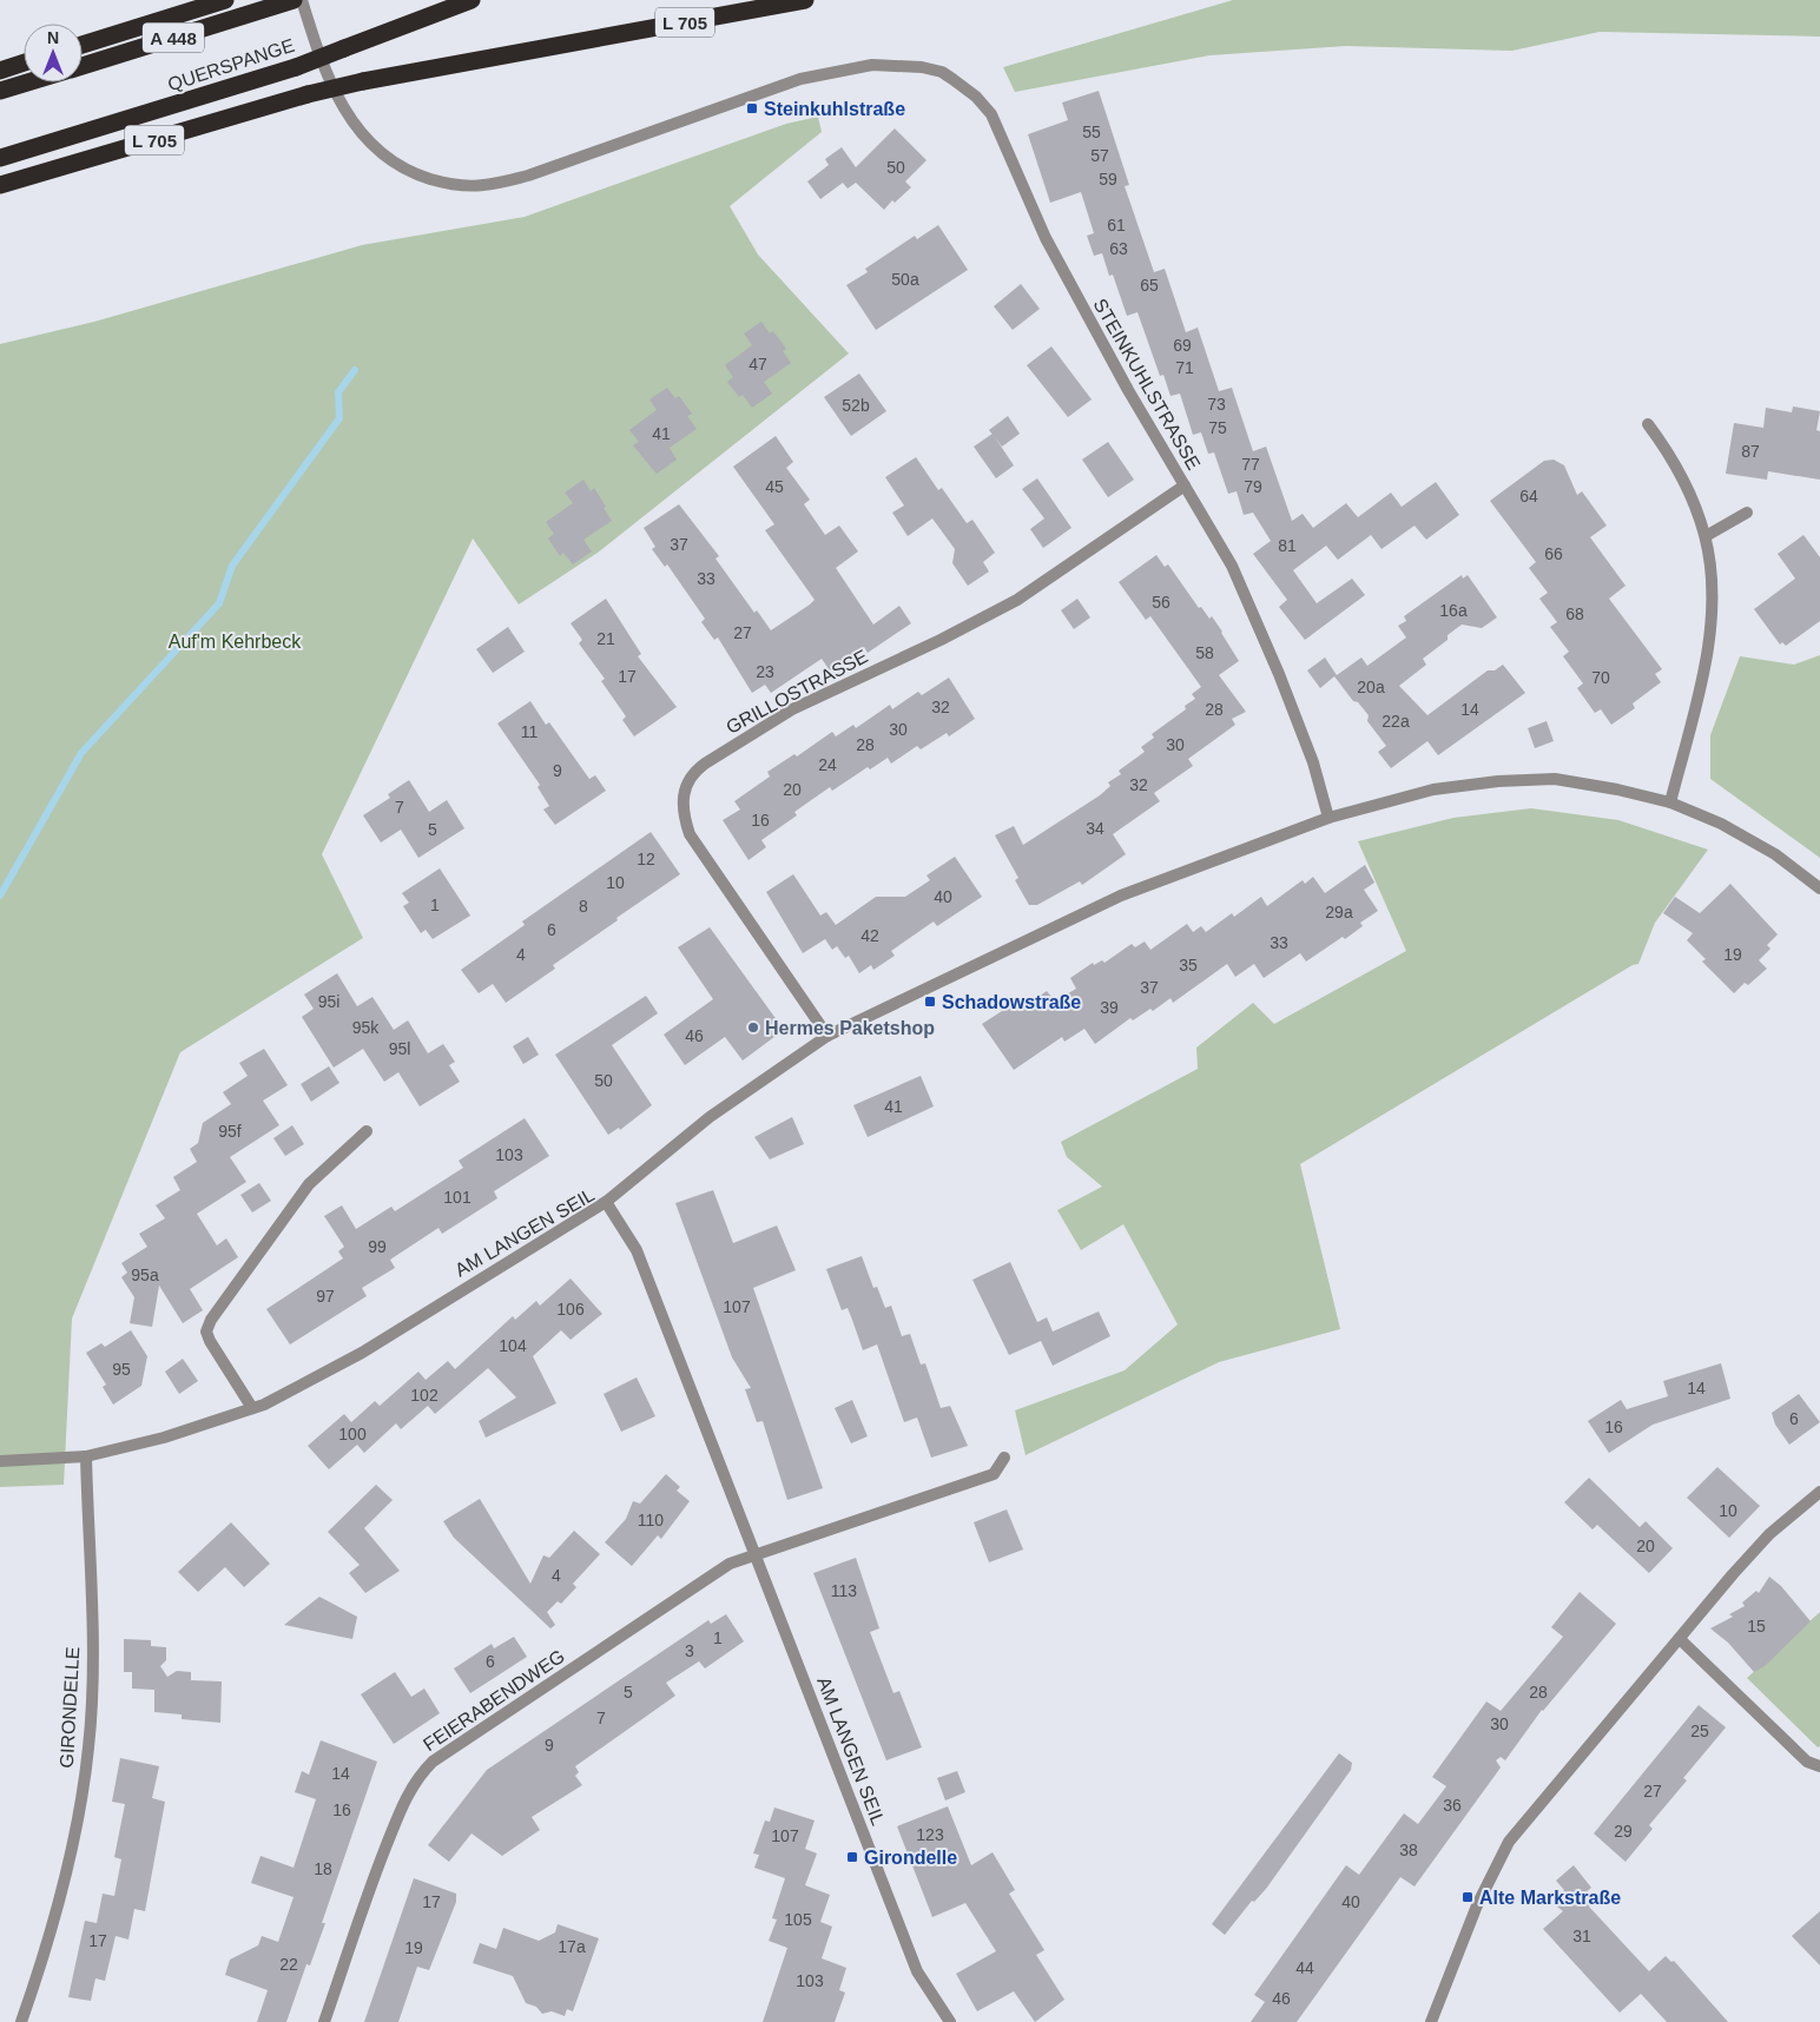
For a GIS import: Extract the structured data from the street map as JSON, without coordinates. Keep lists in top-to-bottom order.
{
  "streets": {
    "highway": ["L 705", "A 448", "QUERSPANGE"],
    "street": [
      "STEINKUHLSTRASSE",
      "GRILLOSTRASSE",
      "AM LANGEN SEIL",
      "FEIERABENDWEG",
      "GIRONDELLE"
    ]
  },
  "crossings": [
    ["STEINKUHLSTRASSE", "GRILLOSTRASSE"],
    ["AM LANGEN SEIL", "FEIERABENDWEG"],
    ["AM LANGEN SEIL", "GIRONDELLE"]
  ],
  "parks": ["Auf'm Kehrbeck"],
  "places": {
    "transit": [
      "Steinkuhlstraße",
      "Schadowstraße",
      "Girondelle",
      "Alte Markstraße"
    ],
    "other": ["Hermes Paketshop"]
  },
  "house_numbers": [
    "55",
    "57",
    "50",
    "59",
    "61",
    "63",
    "50a",
    "65",
    "69",
    "47",
    "71",
    "73",
    "52b",
    "75",
    "41",
    "87",
    "77",
    "45",
    "79",
    "64",
    "37",
    "81",
    "66",
    "33",
    "56",
    "16a",
    "68",
    "27",
    "21",
    "58",
    "23",
    "17",
    "70",
    "20a",
    "32",
    "28",
    "14",
    "22a",
    "30",
    "11",
    "28",
    "30",
    "24",
    "9",
    "32",
    "20",
    "7",
    "16",
    "34",
    "5",
    "12",
    "10",
    "40",
    "1",
    "8",
    "29a",
    "6",
    "42",
    "33",
    "4",
    "19",
    "35",
    "37",
    "95i",
    "39",
    "95k",
    "46",
    "95l",
    "50",
    "41",
    "95f",
    "103",
    "101",
    "99",
    "95a",
    "97",
    "107",
    "106",
    "104",
    "95",
    "14",
    "102",
    "6",
    "16",
    "100",
    "10",
    "110",
    "20",
    "4",
    "113",
    "15",
    "1",
    "3",
    "6",
    "5",
    "28",
    "7",
    "30",
    "25",
    "9",
    "14",
    "27",
    "36",
    "16",
    "29",
    "123",
    "107",
    "38",
    "18",
    "17",
    "40",
    "105",
    "31",
    "17",
    "17a",
    "19",
    "22",
    "44",
    "103",
    "46"
  ],
  "north": "top"
}
